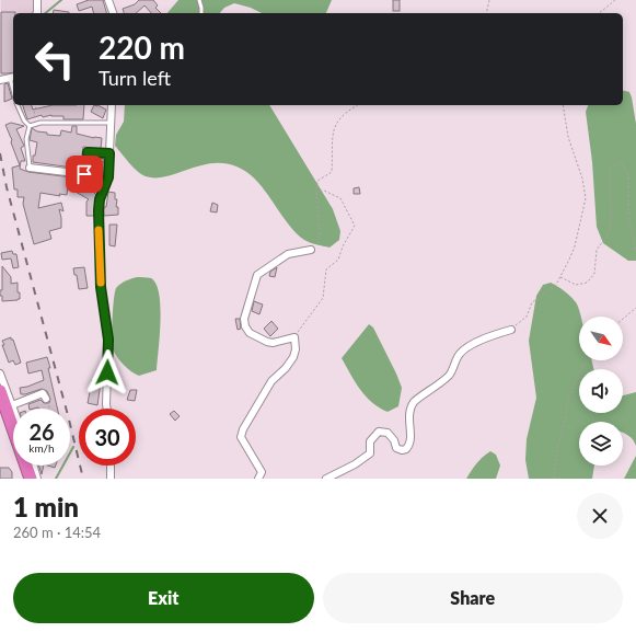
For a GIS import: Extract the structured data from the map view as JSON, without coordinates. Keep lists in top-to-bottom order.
{
  "north": "bottom right",
  "page": {
    "turn": ["220 m", "Turn left"],
    "speed": "26 km/h",
    "limit": "30",
    "heading": ["1 min", "260 m · 14:54"],
    "buttons": ["Exit", "Share"]
  }
}
